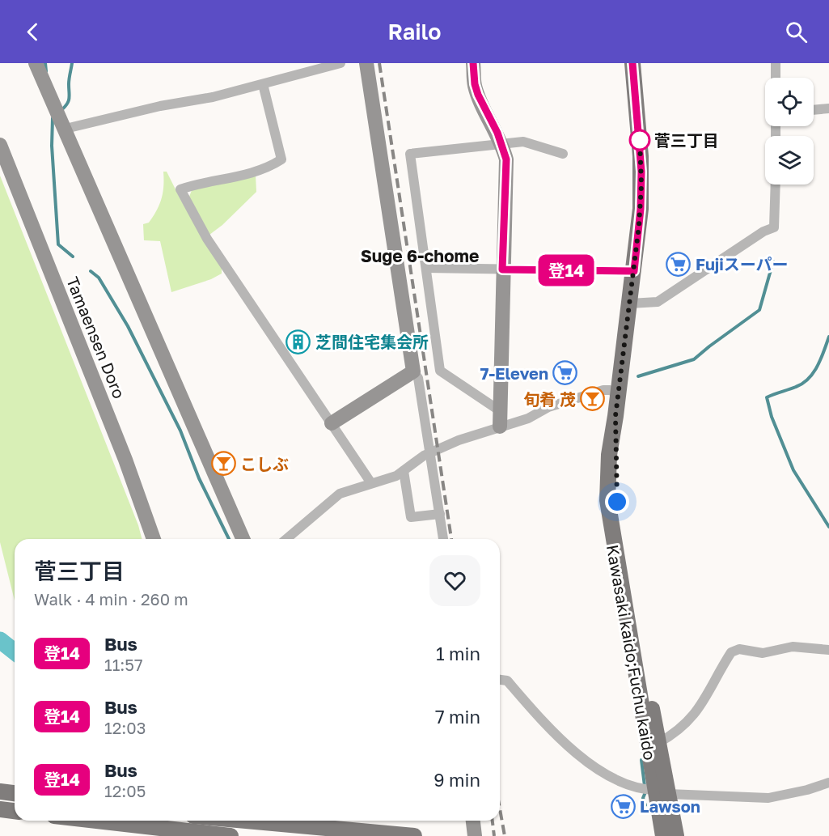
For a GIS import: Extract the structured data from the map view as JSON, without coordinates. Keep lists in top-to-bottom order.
{
  "streets": {
    "main road": ["Kawasaki kaido;Fuchu kaido"],
    "street": ["Tamaensen Doro"]
  },
  "districts": ["Suge 6-chome"],
  "places": {
    "other": ["菅三丁目"],
    "supermarket": ["Fujiスーパー", "7-Eleven", "Lawson"],
    "building": ["芝間住宅集会所"],
    "bar": ["旬肴 茂", "こしぶ"]
  },
  "lines": ["bus line 登14"],
  "page": {
    "header": "Railo",
    "on_map": "登14",
    "heading": ["菅三丁目", "Walk · 4 min · 260 m"],
    "list": [
      {
        "mark": "登14",
        "name": "Bus",
        "note": "11:57",
        "value": "1 min"
      },
      {
        "mark": "登14",
        "name": "Bus",
        "note": "12:03",
        "value": "7 min"
      },
      {
        "mark": "登14",
        "name": "Bus",
        "note": "12:05",
        "value": "9 min"
      }
    ]
  }
}
